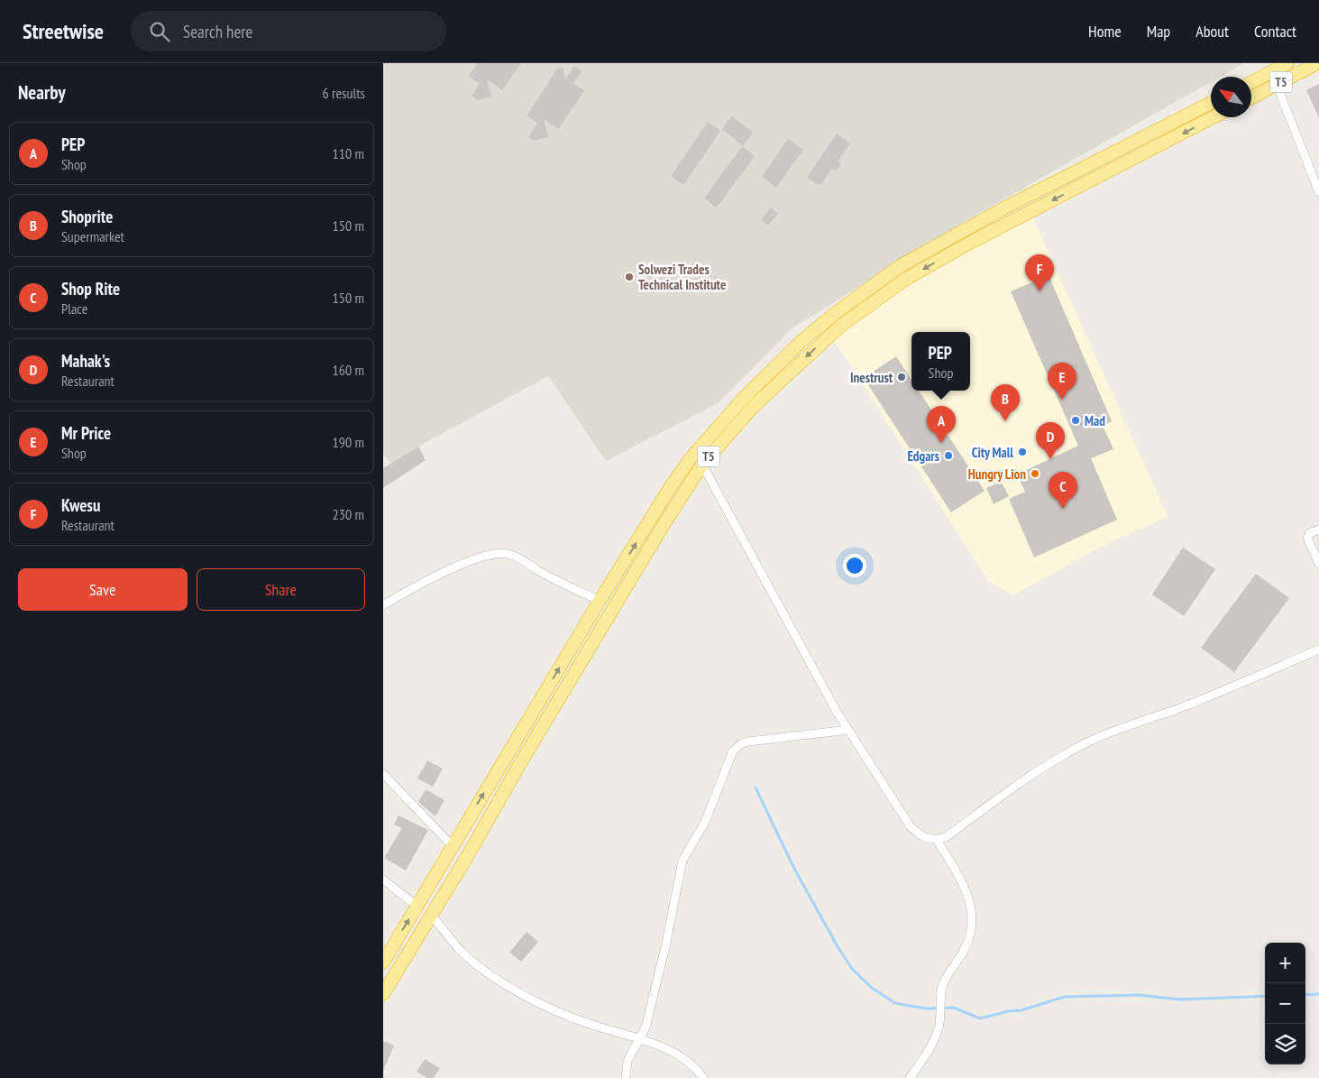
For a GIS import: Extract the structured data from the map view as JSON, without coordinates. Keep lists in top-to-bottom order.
{
  "streets": {
    "highway": ["T5"]
  },
  "places": [
    "Solwezi Trades Technical Institute",
    "Inestrust",
    "Mad",
    "City Mall",
    "Edgars",
    "Hungry Lion"
  ],
  "north": "top left",
  "page": {
    "header": "Streetwise",
    "search": "Search here",
    "nav": [
      "Home",
      "Map",
      "About",
      "Contact"
    ],
    "heading": ["Nearby", "6 results"],
    "list": [
      {
        "mark": "A",
        "name": "PEP",
        "note": "Shop",
        "value": "110 m"
      },
      {
        "mark": "B",
        "name": "Shoprite",
        "note": "Supermarket",
        "value": "150 m"
      },
      {
        "mark": "C",
        "name": "Shop Rite",
        "note": "Place",
        "value": "150 m"
      },
      {
        "mark": "D",
        "name": "Mahak's",
        "note": "Restaurant",
        "value": "160 m"
      },
      {
        "mark": "E",
        "name": "Mr Price",
        "note": "Shop",
        "value": "190 m"
      },
      {
        "mark": "F",
        "name": "Kwesu",
        "note": "Restaurant",
        "value": "230 m"
      }
    ],
    "pins": [
      "F",
      "E",
      "B",
      "A",
      "D",
      "C"
    ],
    "popup": ["PEP", "Shop"],
    "buttons": ["Save", "Share"],
    "map_buttons": ["+", "−"]
  }
}
